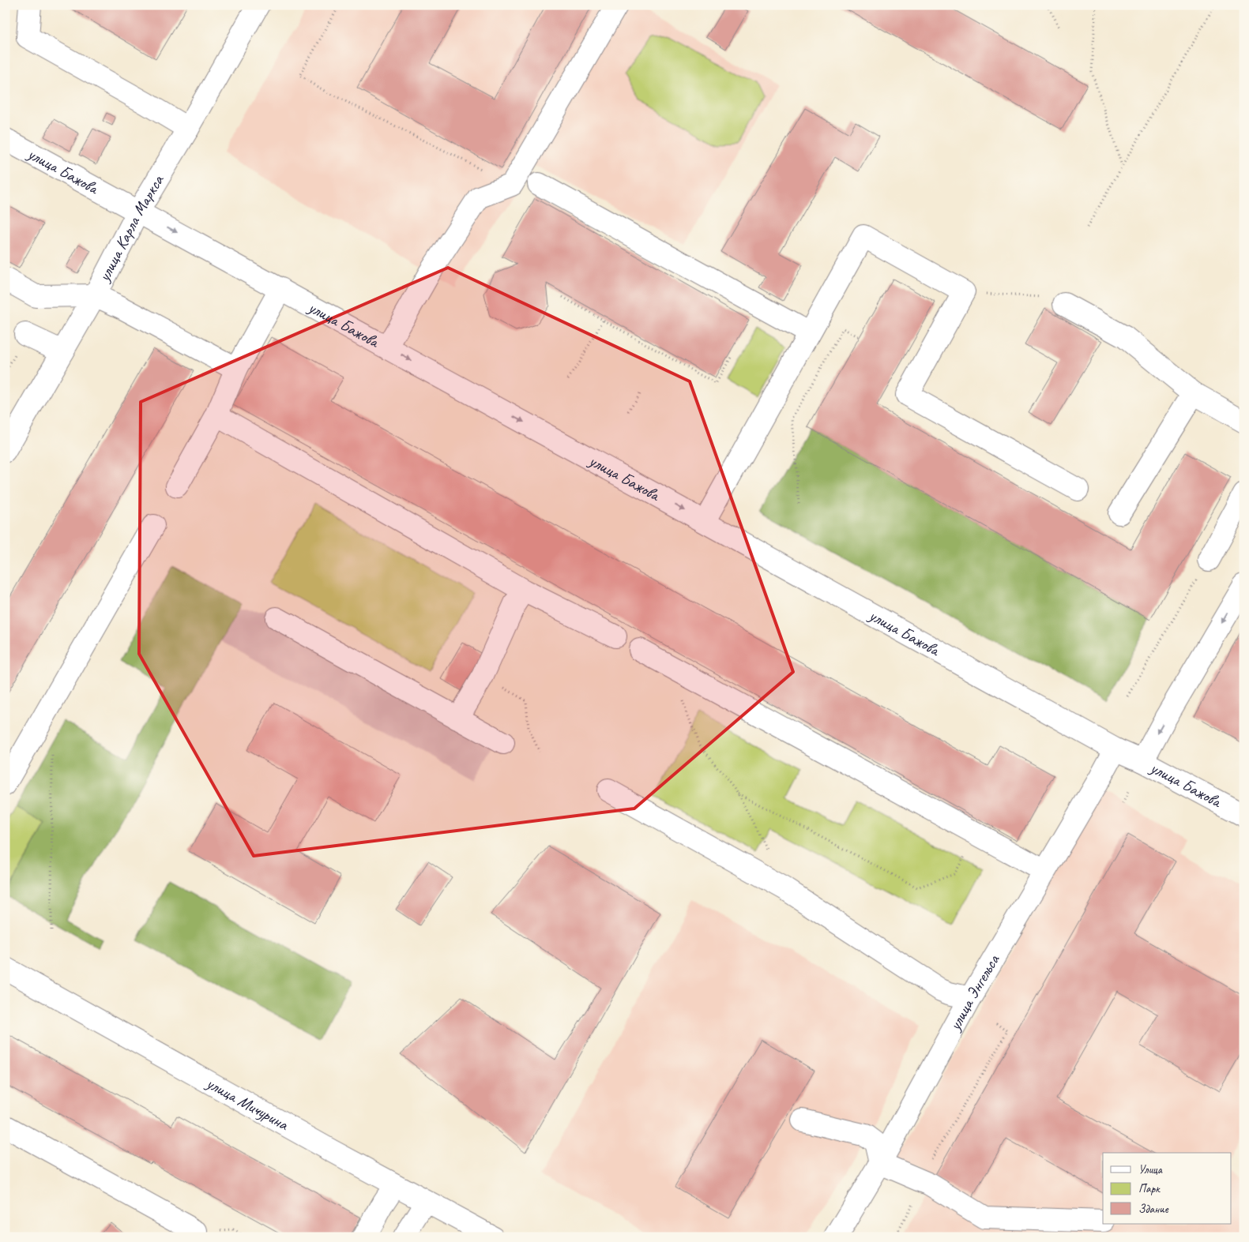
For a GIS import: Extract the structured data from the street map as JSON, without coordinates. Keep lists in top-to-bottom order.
{
  "streets": {
    "street": [
      "улица Бажова",
      "улица Карла Маркса",
      "улица Энгельса",
      "улица Мичурина"
    ]
  },
  "crossings": [
    ["улица Бажова", "улица Карла Маркса"],
    ["улица Бажова", "улица Энгельса"]
  ],
  "legend": ["Улица", "Парк", "Здание"]
}
